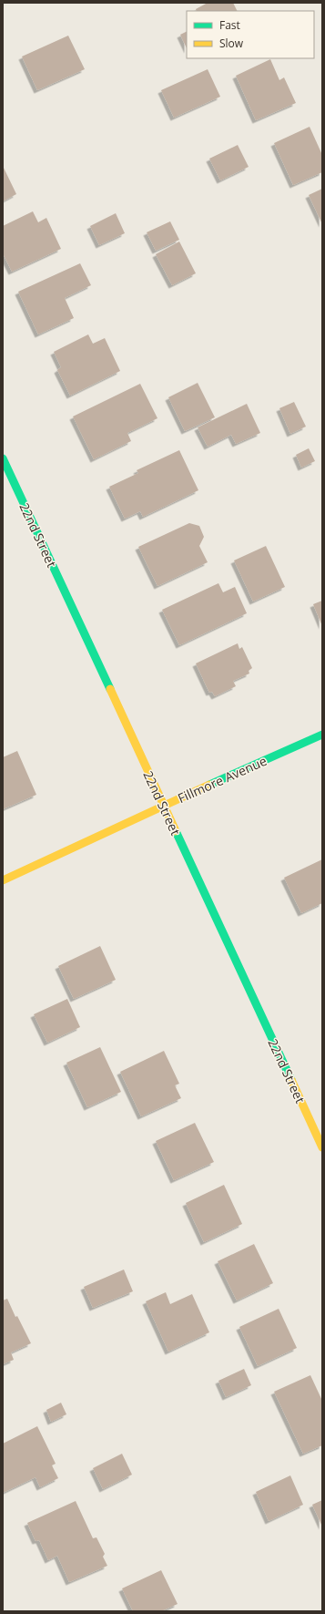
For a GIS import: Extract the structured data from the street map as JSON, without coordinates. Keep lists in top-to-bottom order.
{
  "streets": {
    "street": ["22nd Street", "Fillmore Avenue"]
  },
  "crossings": [
    ["22nd Street", "Fillmore Avenue"]
  ],
  "legend": ["Fast", "Slow"]
}
